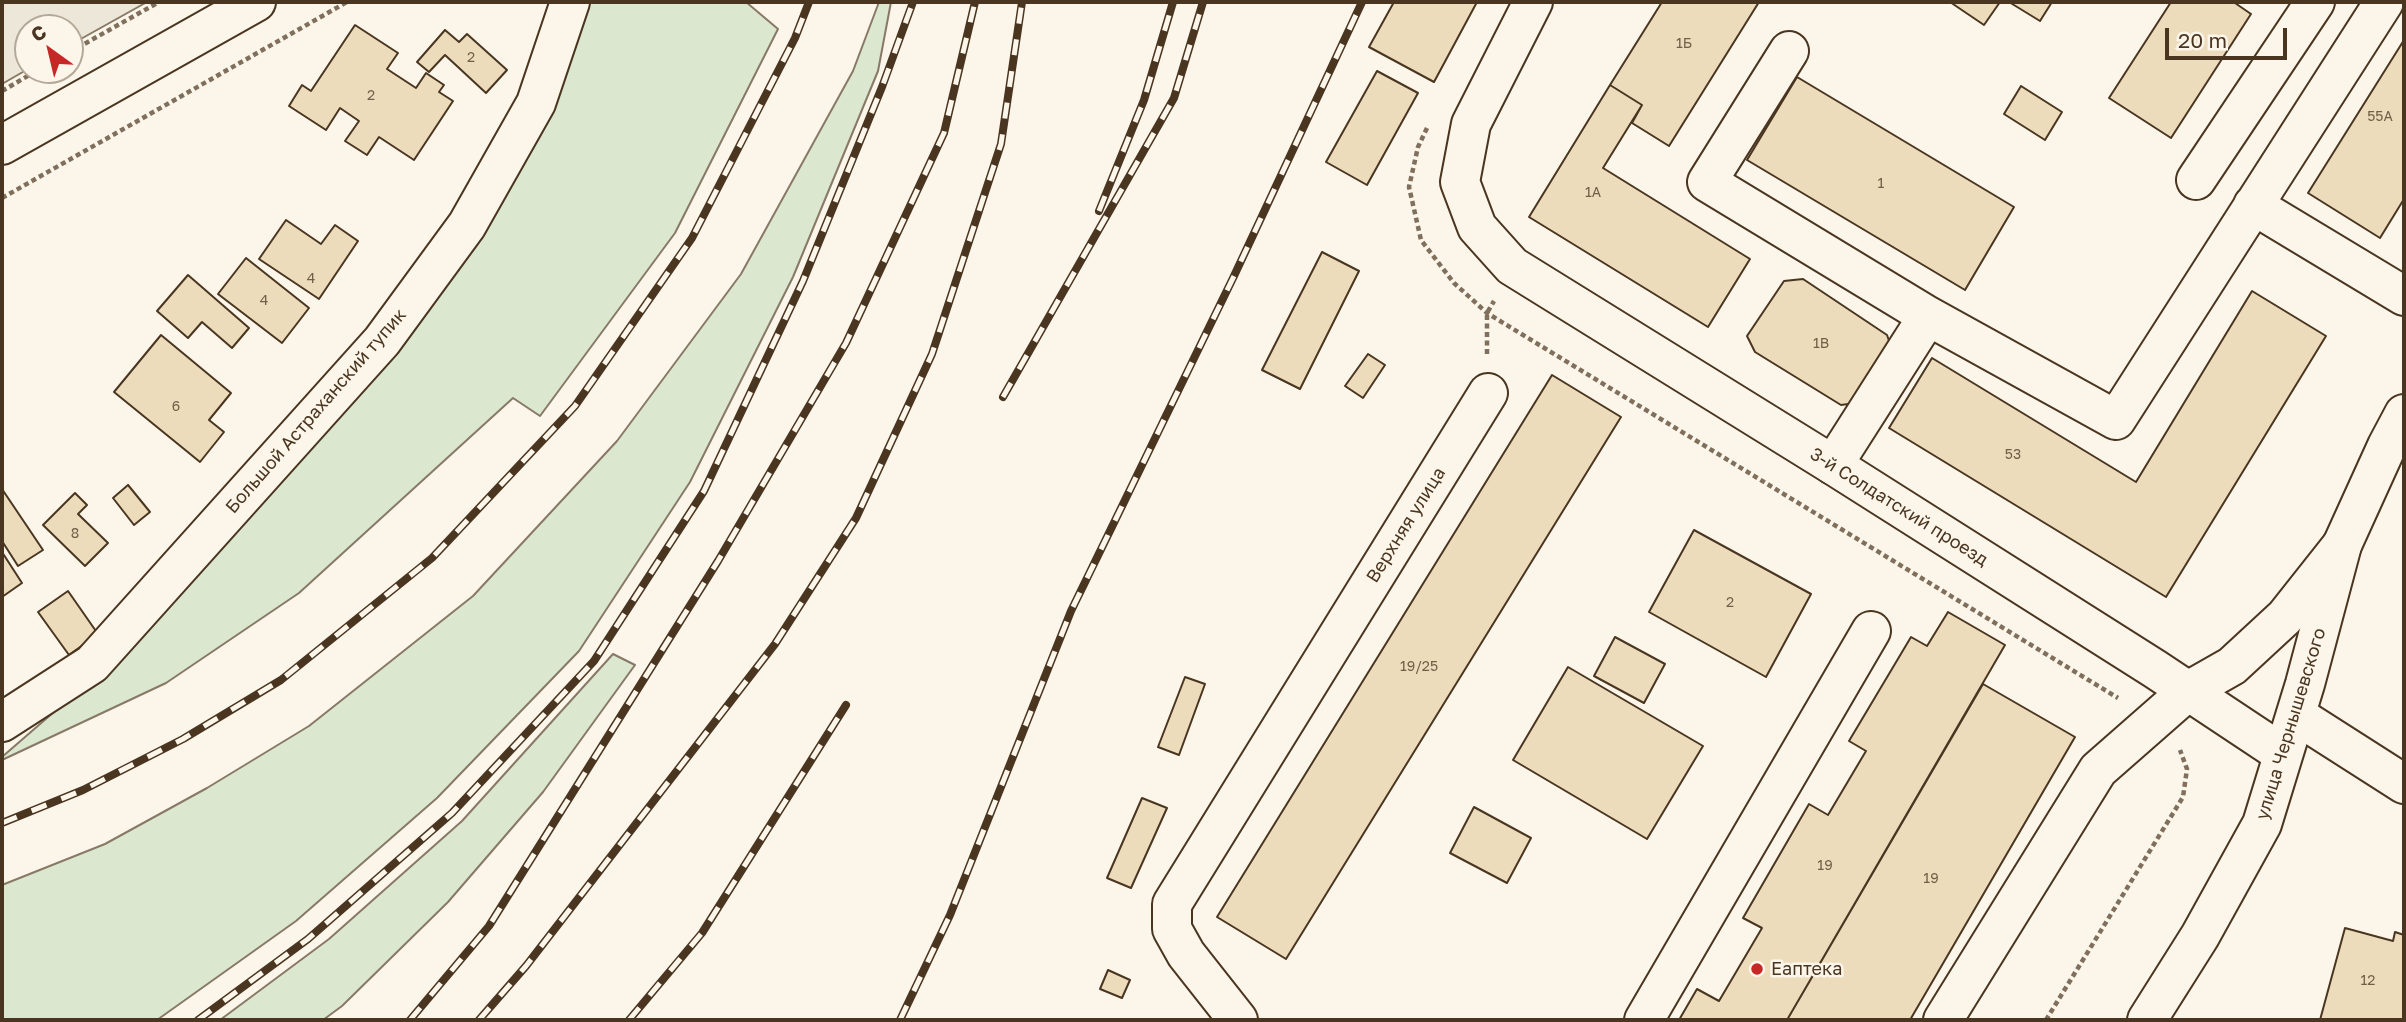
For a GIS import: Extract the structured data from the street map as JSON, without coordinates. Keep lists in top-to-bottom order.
{
  "streets": {
    "main road": [
      "Большой Астраханский тупик",
      "3-й Солдатский проезд",
      "Верхняя улица",
      "улица Чернышевского"
    ]
  },
  "crossings": [
    ["3-й Солдатский проезд", "улица Чернышевского"]
  ],
  "places": ["Еаптека"],
  "house_numbers": [
    "1Б",
    "2",
    "2",
    "55А",
    "1",
    "1А",
    "4",
    "4",
    "1В",
    "6",
    "53",
    "8",
    "2",
    "19/25",
    "19",
    "19",
    "12"
  ],
  "scale_bar": "20 m",
  "north": "top left"
}
